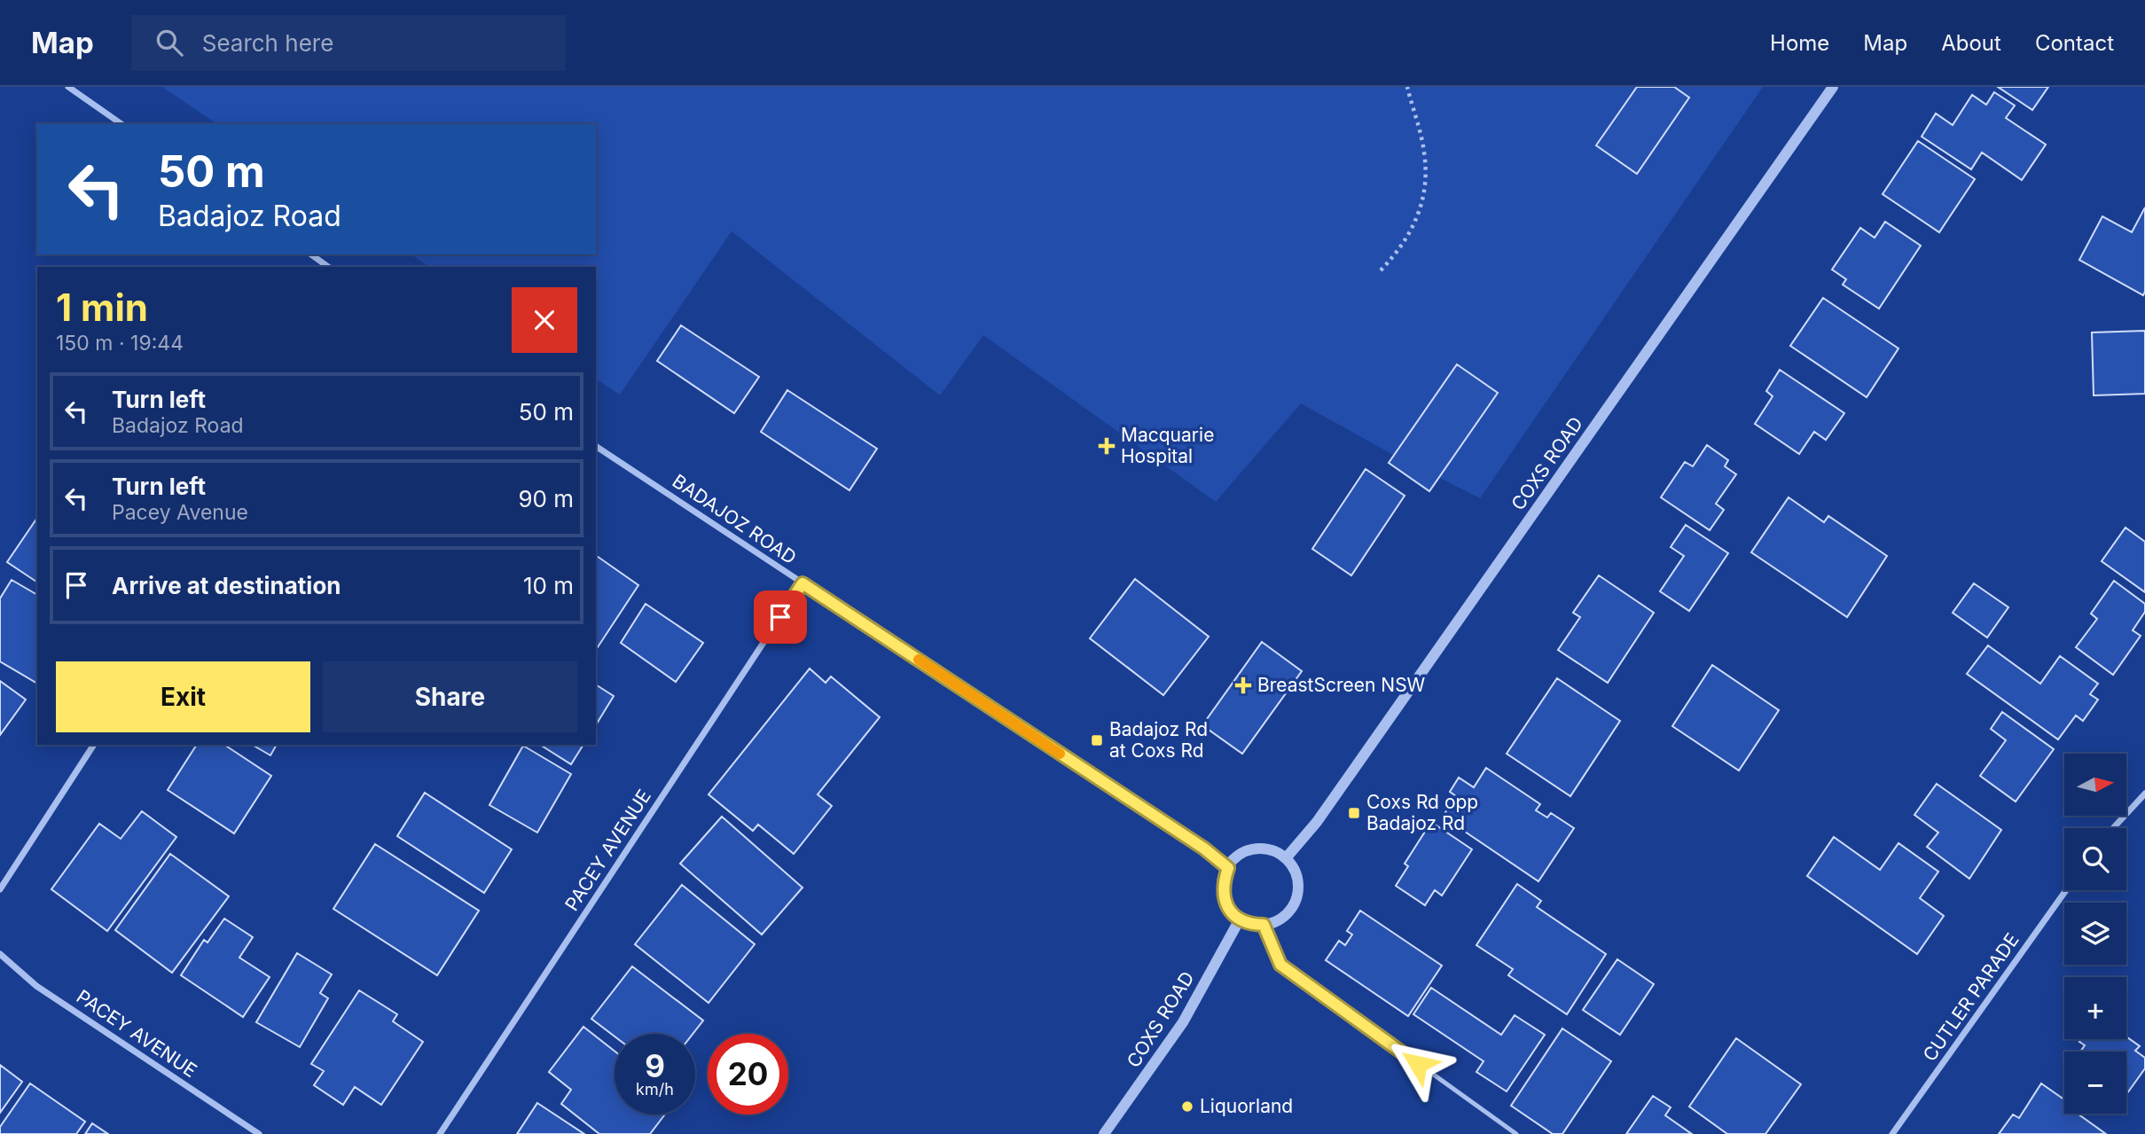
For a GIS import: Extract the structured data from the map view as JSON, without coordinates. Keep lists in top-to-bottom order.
{
  "streets": {
    "street": [
      "COXS ROAD",
      "BADAJOZ ROAD",
      "PACEY AVENUE",
      "CUTLER PARADE"
    ]
  },
  "crossings": [
    ["COXS ROAD", "BADAJOZ ROAD"],
    ["BADAJOZ ROAD", "PACEY AVENUE"]
  ],
  "places": {
    "health": ["Macquarie Hospital", "BreastScreen NSW"],
    "transit": ["Badajoz Rd at Coxs Rd", "Coxs Rd opp Badajoz Rd"],
    "other": ["Liquorland"]
  },
  "north": "right",
  "page": {
    "header": "Map",
    "search": "Search here",
    "nav": [
      "Home",
      "Map",
      "About",
      "Contact"
    ],
    "turn": ["50 m", "Badajoz Road"],
    "heading": ["1 min", "150 m · 19:44"],
    "list": [
      {
        "name": "Turn left",
        "note": "Badajoz Road",
        "value": "50 m"
      },
      {
        "name": "Turn left",
        "note": "Pacey Avenue",
        "value": "90 m"
      },
      {
        "name": "Arrive at destination",
        "value": "10 m"
      }
    ],
    "buttons": ["Exit", "Share"],
    "map_buttons": ["+", "−"],
    "speed": "9 km/h",
    "limit": "20"
  }
}
